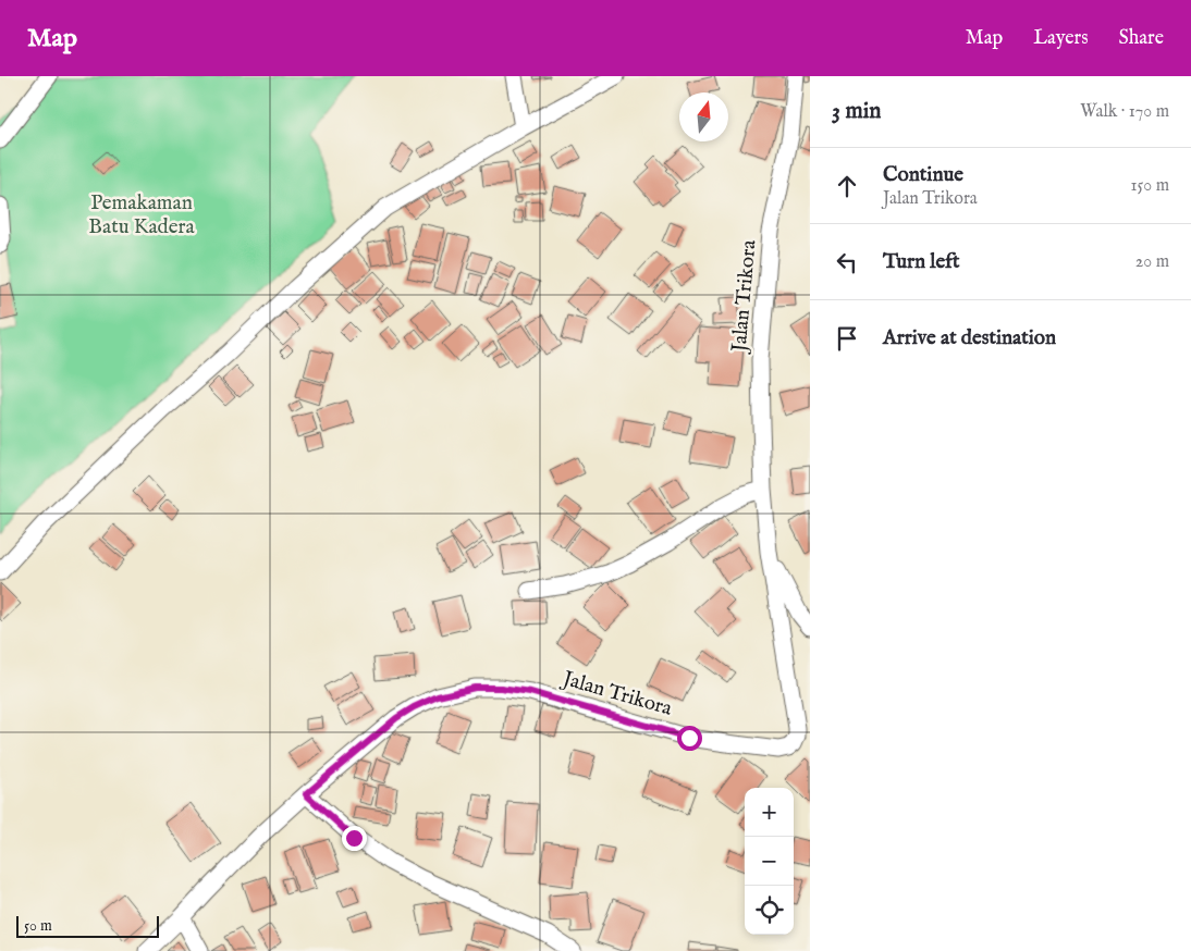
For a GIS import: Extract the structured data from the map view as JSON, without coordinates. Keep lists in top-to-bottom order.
{
  "streets": {
    "street": ["Jalan Trikora"]
  },
  "parks": ["Pemakaman Batu Kadera"],
  "scale_bar": "50 m",
  "north": "top",
  "page": {
    "header": "Map",
    "nav": ["Map", "Layers", "Share"],
    "heading": ["3 min", "Walk · 170 m"],
    "list": [
      ["Continue", "Jalan Trikora", "150 m"],
      ["Turn left", "20 m"],
      "Arrive at destination"
    ],
    "map_buttons": ["+", "−"],
    "scale": "50 m"
  }
}
